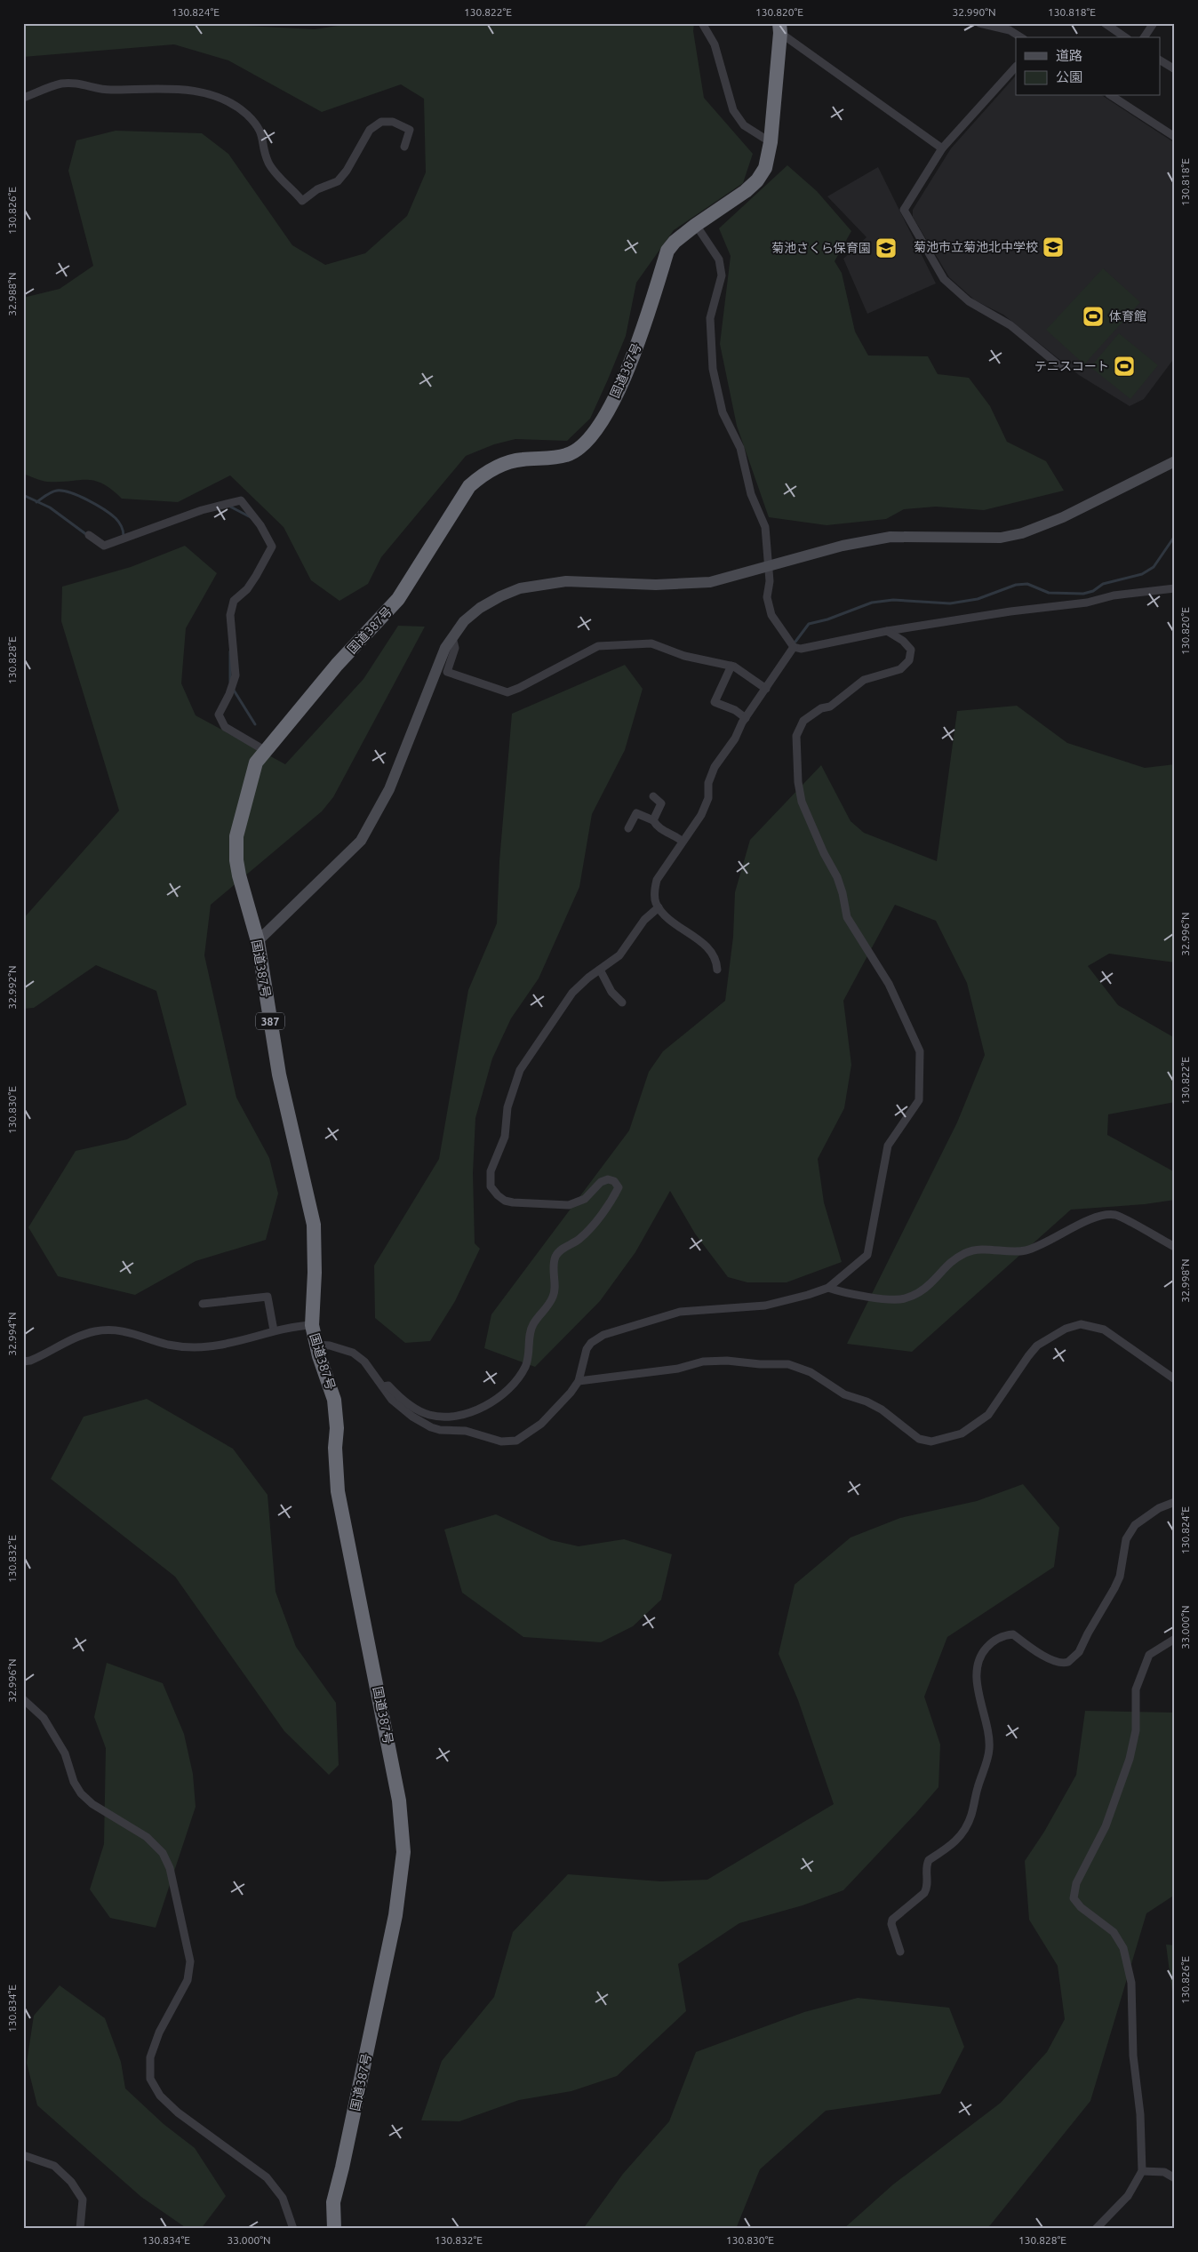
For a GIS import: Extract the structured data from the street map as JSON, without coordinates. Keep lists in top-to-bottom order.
{
  "streets": {
    "highway": ["国道387号", "387"]
  },
  "places": {
    "school or university": ["菊池市立菊池北中学校", "菊池さくら保育園"],
    "sports": ["体育館", "テニスコート"]
  },
  "legend": ["道路", "公園"],
  "coordinates": [
    "130.824°E",
    "130.822°E",
    "130.820°E",
    "32.990°N",
    "130.818°E",
    "130.826°E",
    "32.988°N",
    "130.828°E",
    "32.996°N",
    "32.992°N",
    "130.830°E",
    "32.998°N",
    "32.994°N",
    "130.832°E",
    "33.000°N",
    "130.834°E"
  ]
}
